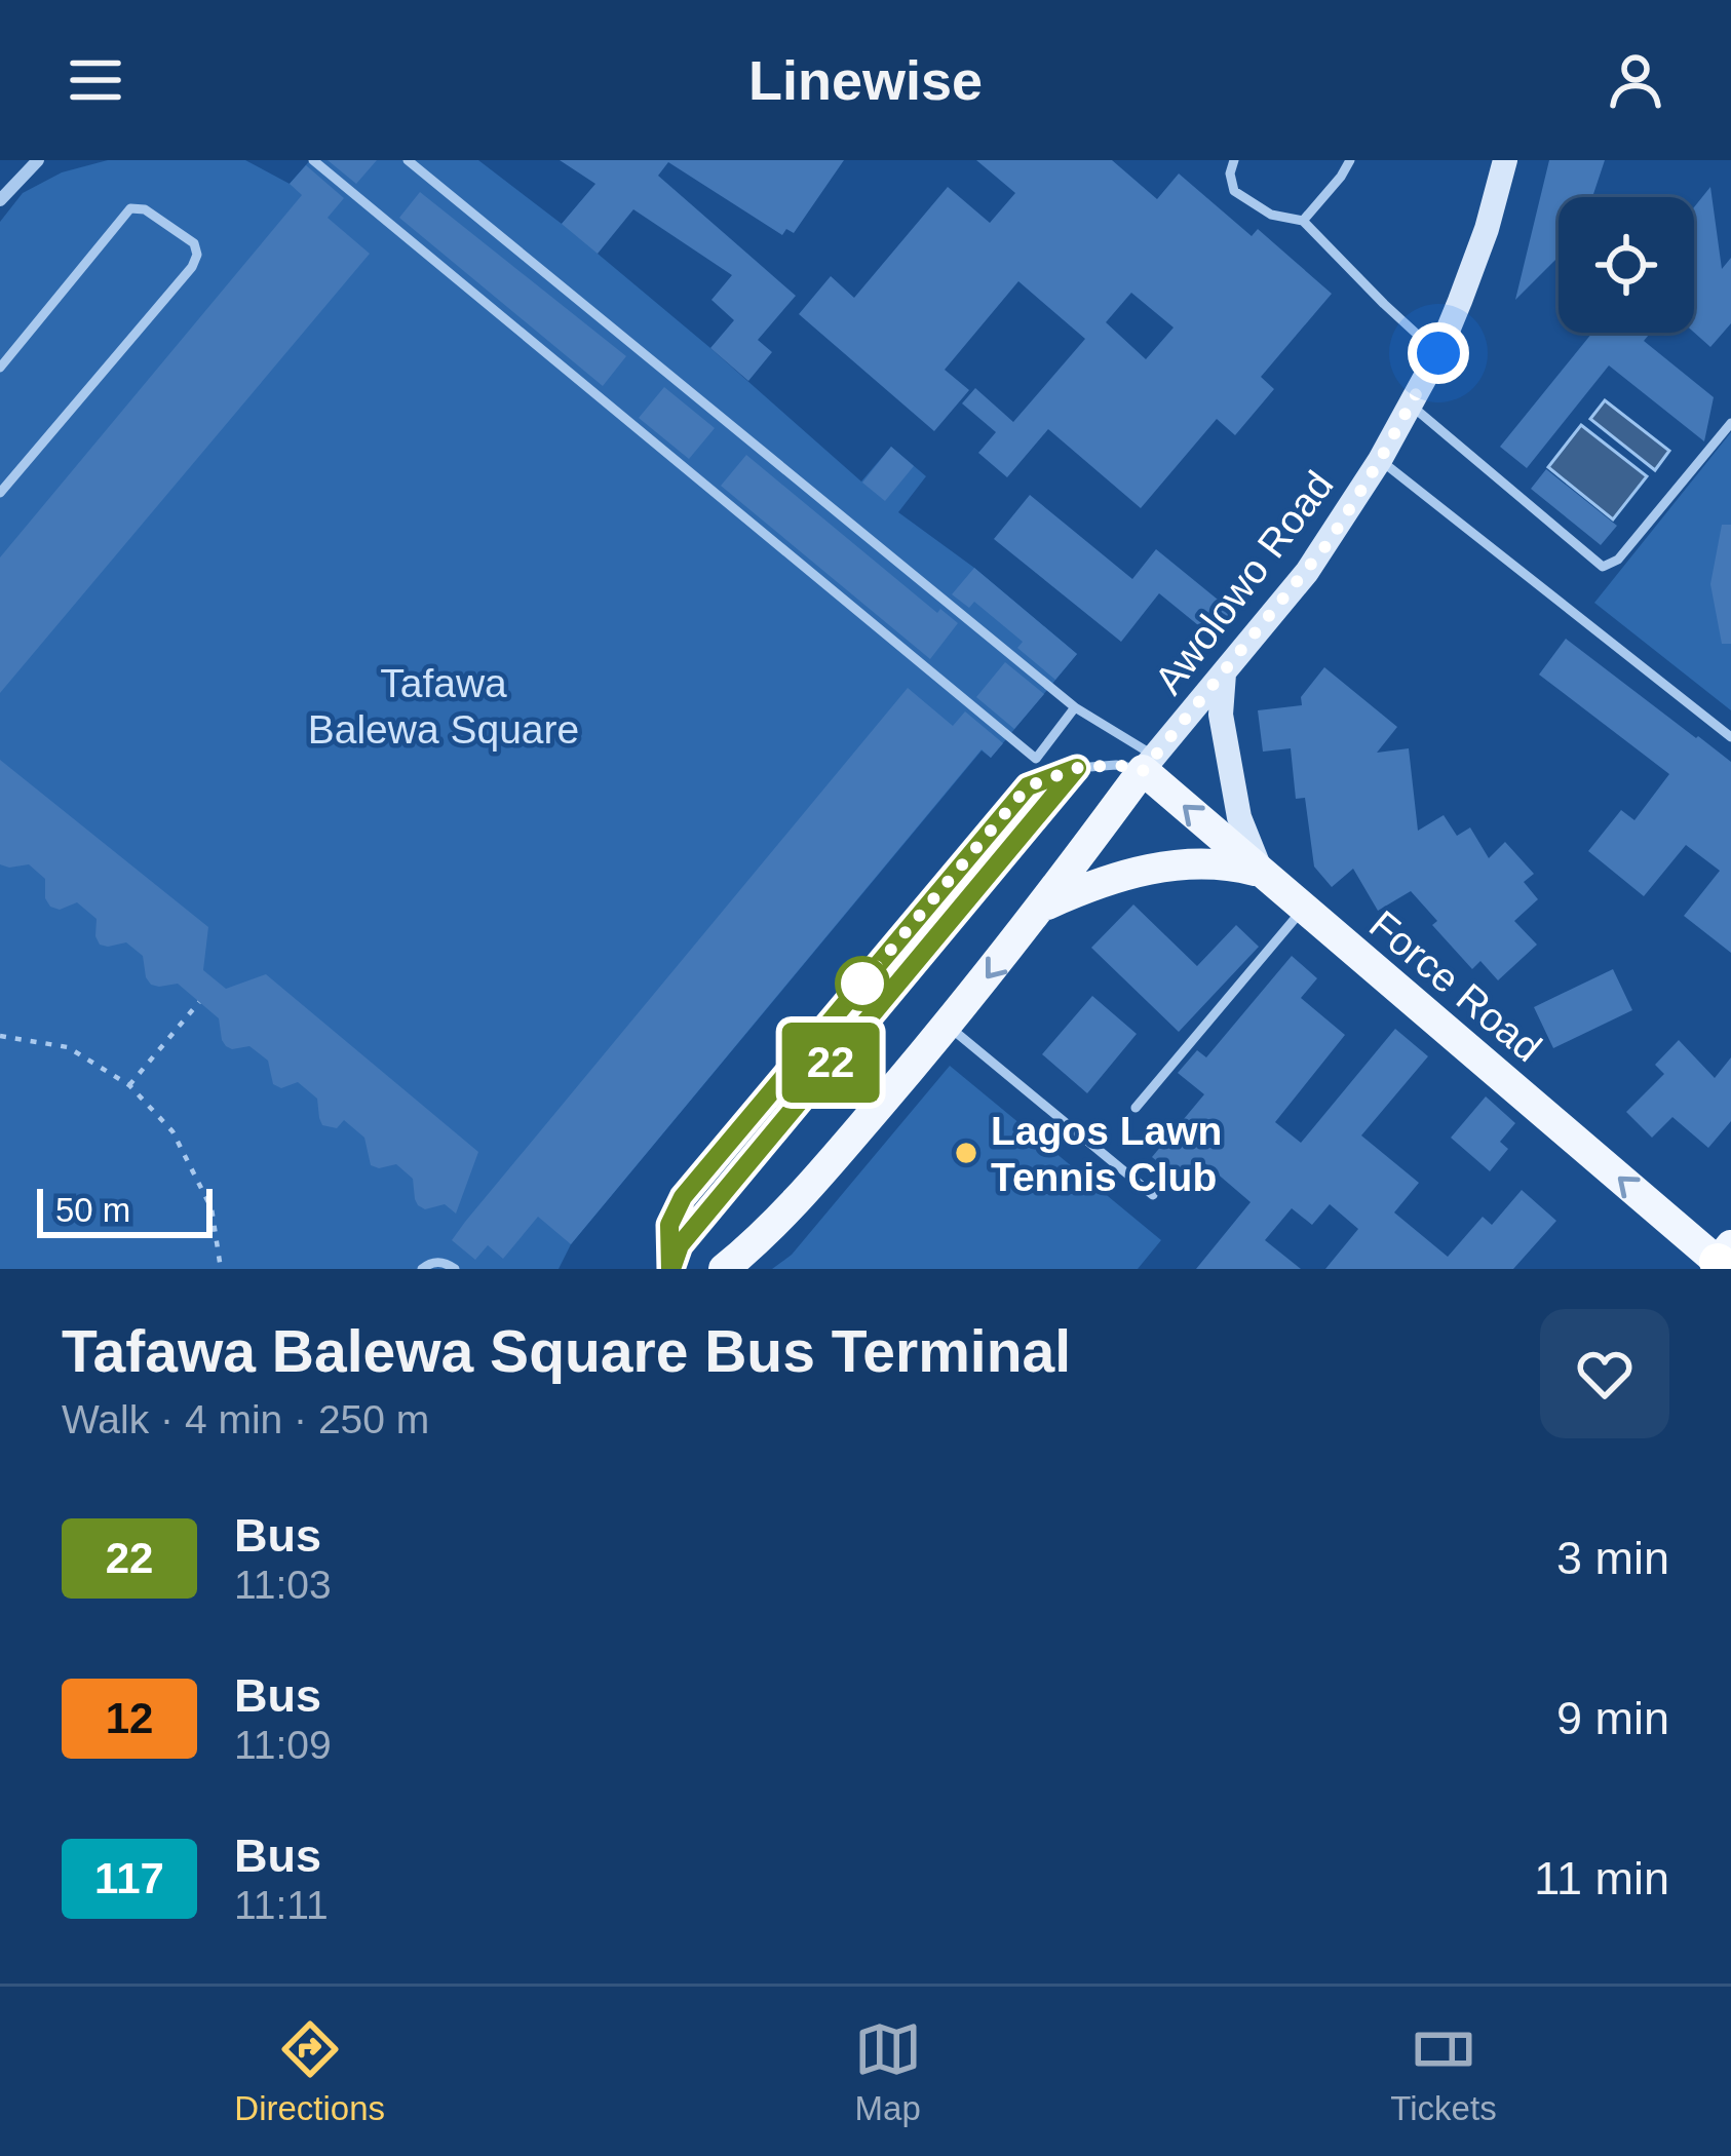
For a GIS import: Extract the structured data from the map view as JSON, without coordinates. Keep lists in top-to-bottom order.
{
  "streets": {
    "main road": ["Awolowo Road", "Force Road"]
  },
  "crossings": [
    ["Awolowo Road", "Force Road"]
  ],
  "one_way": ["Force Road"],
  "parks": ["Tafawa Balewa Square"],
  "places": ["Lagos Lawn Tennis Club"],
  "lines": ["bus line 22"],
  "scale_bar": "50 m",
  "page": {
    "header": "Linewise",
    "on_map": "22",
    "scale": "50 m",
    "heading": ["Tafawa Balewa Square Bus Terminal", "Walk · 4 min · 250 m"],
    "list": [
      {
        "mark": "22",
        "name": "Bus",
        "note": "11:03",
        "value": "3 min"
      },
      {
        "mark": "12",
        "name": "Bus",
        "note": "11:09",
        "value": "9 min"
      },
      {
        "mark": "117",
        "name": "Bus",
        "note": "11:11",
        "value": "11 min"
      }
    ],
    "tabs": ["Directions", "Map", "Tickets"]
  }
}
